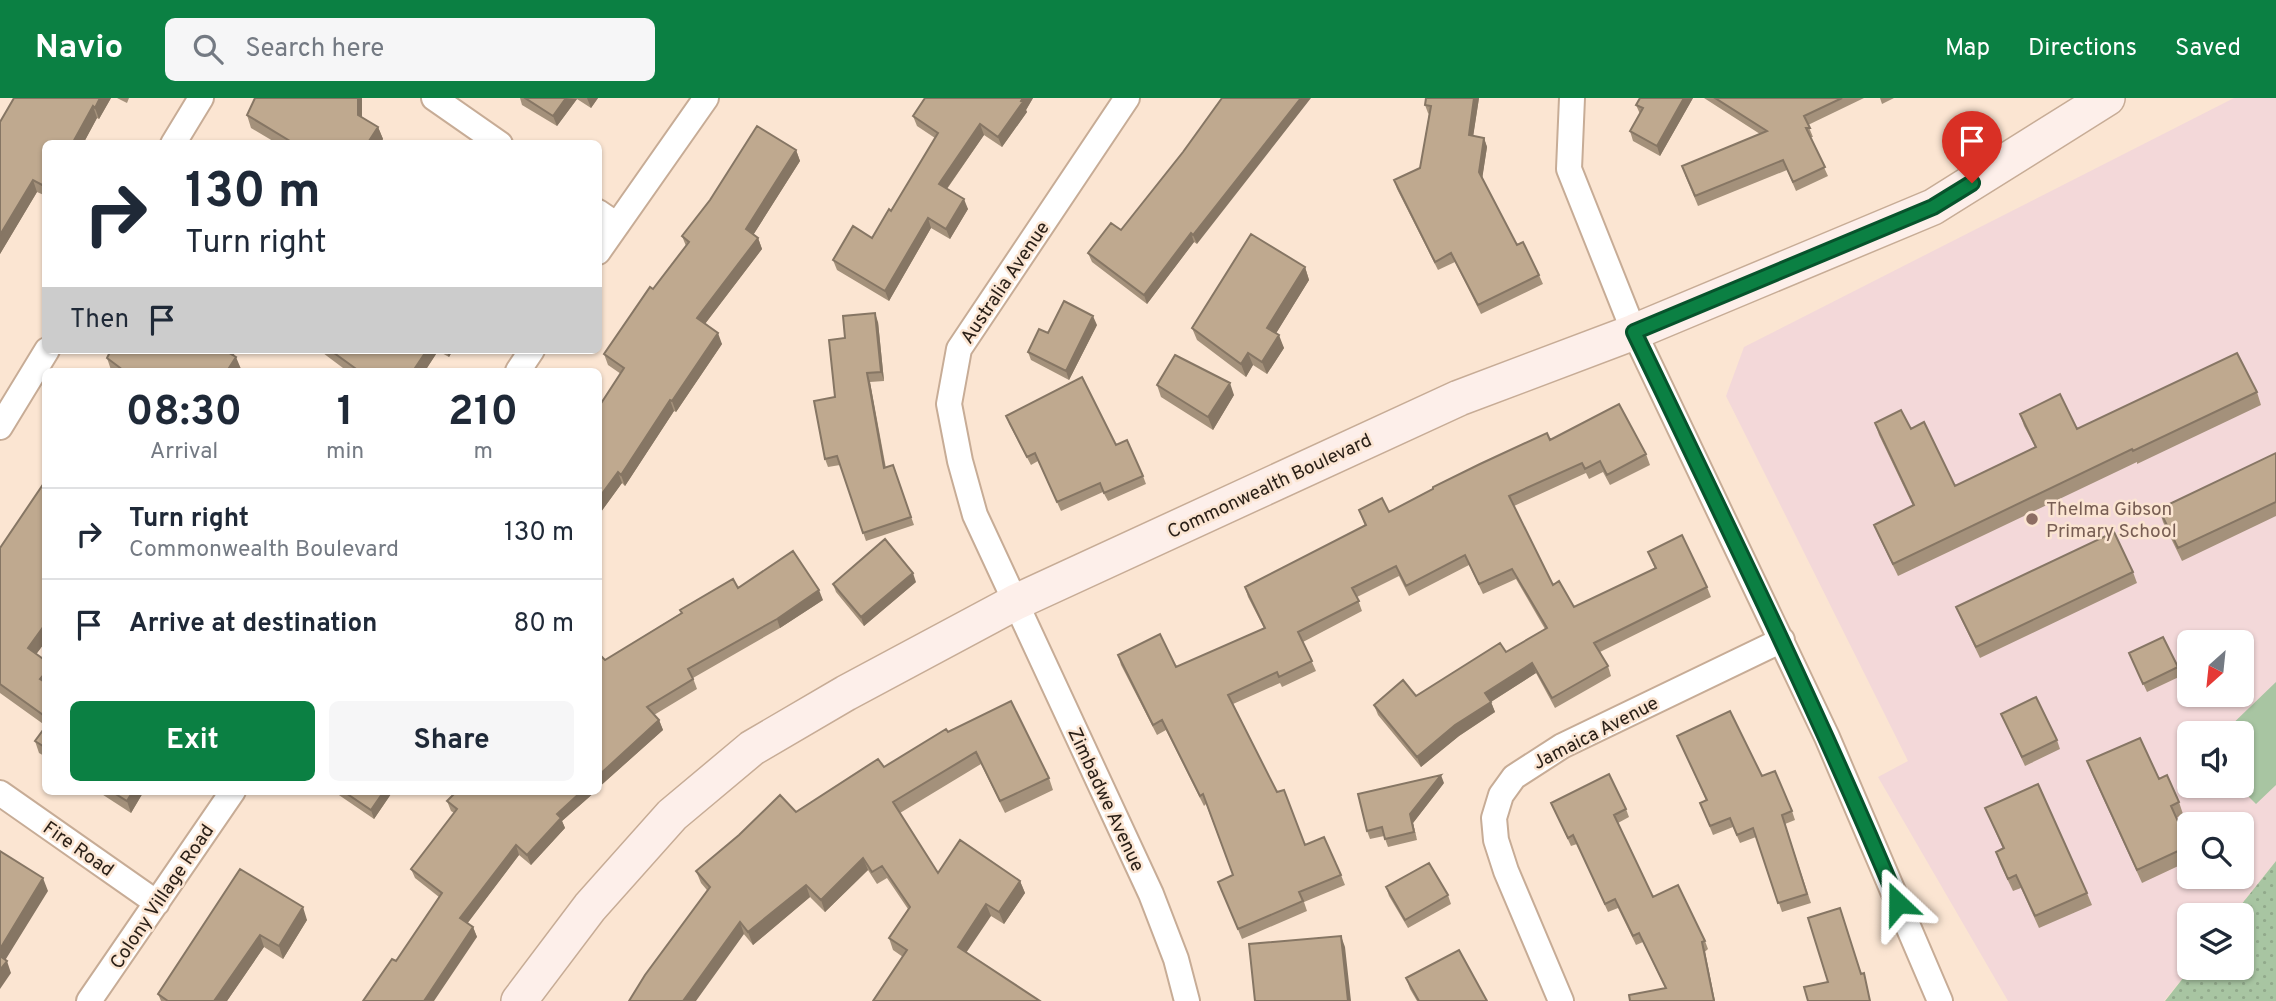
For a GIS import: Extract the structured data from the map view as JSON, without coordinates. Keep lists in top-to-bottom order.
{
  "streets": {
    "street": [
      "Australia Avenue",
      "Commonwealth Boulevard",
      "Jamaica Avenue",
      "Zimbadwe Avenue",
      "Fire Road",
      "Colony Village Road"
    ]
  },
  "crossings": [
    ["Australia Avenue", "Commonwealth Boulevard"],
    ["Australia Avenue", "Zimbadwe Avenue"],
    ["Commonwealth Boulevard", "Zimbadwe Avenue"],
    ["Fire Road", "Colony Village Road"]
  ],
  "places": ["Thelma Gibson Primary School"],
  "north": "bottom left",
  "page": {
    "header": "Navio",
    "search": "Search here",
    "nav": ["Map", "Directions", "Saved"],
    "turn": ["130 m", "Turn right"],
    "then": "Then",
    "eta": [
      "08:30",
      "Arrival",
      "1",
      "min",
      "210",
      "m"
    ],
    "list": [
      {
        "name": "Turn right",
        "note": "Commonwealth Boulevard",
        "value": "130 m"
      },
      {
        "name": "Arrive at destination",
        "value": "80 m"
      }
    ],
    "buttons": ["Exit", "Share"]
  }
}
